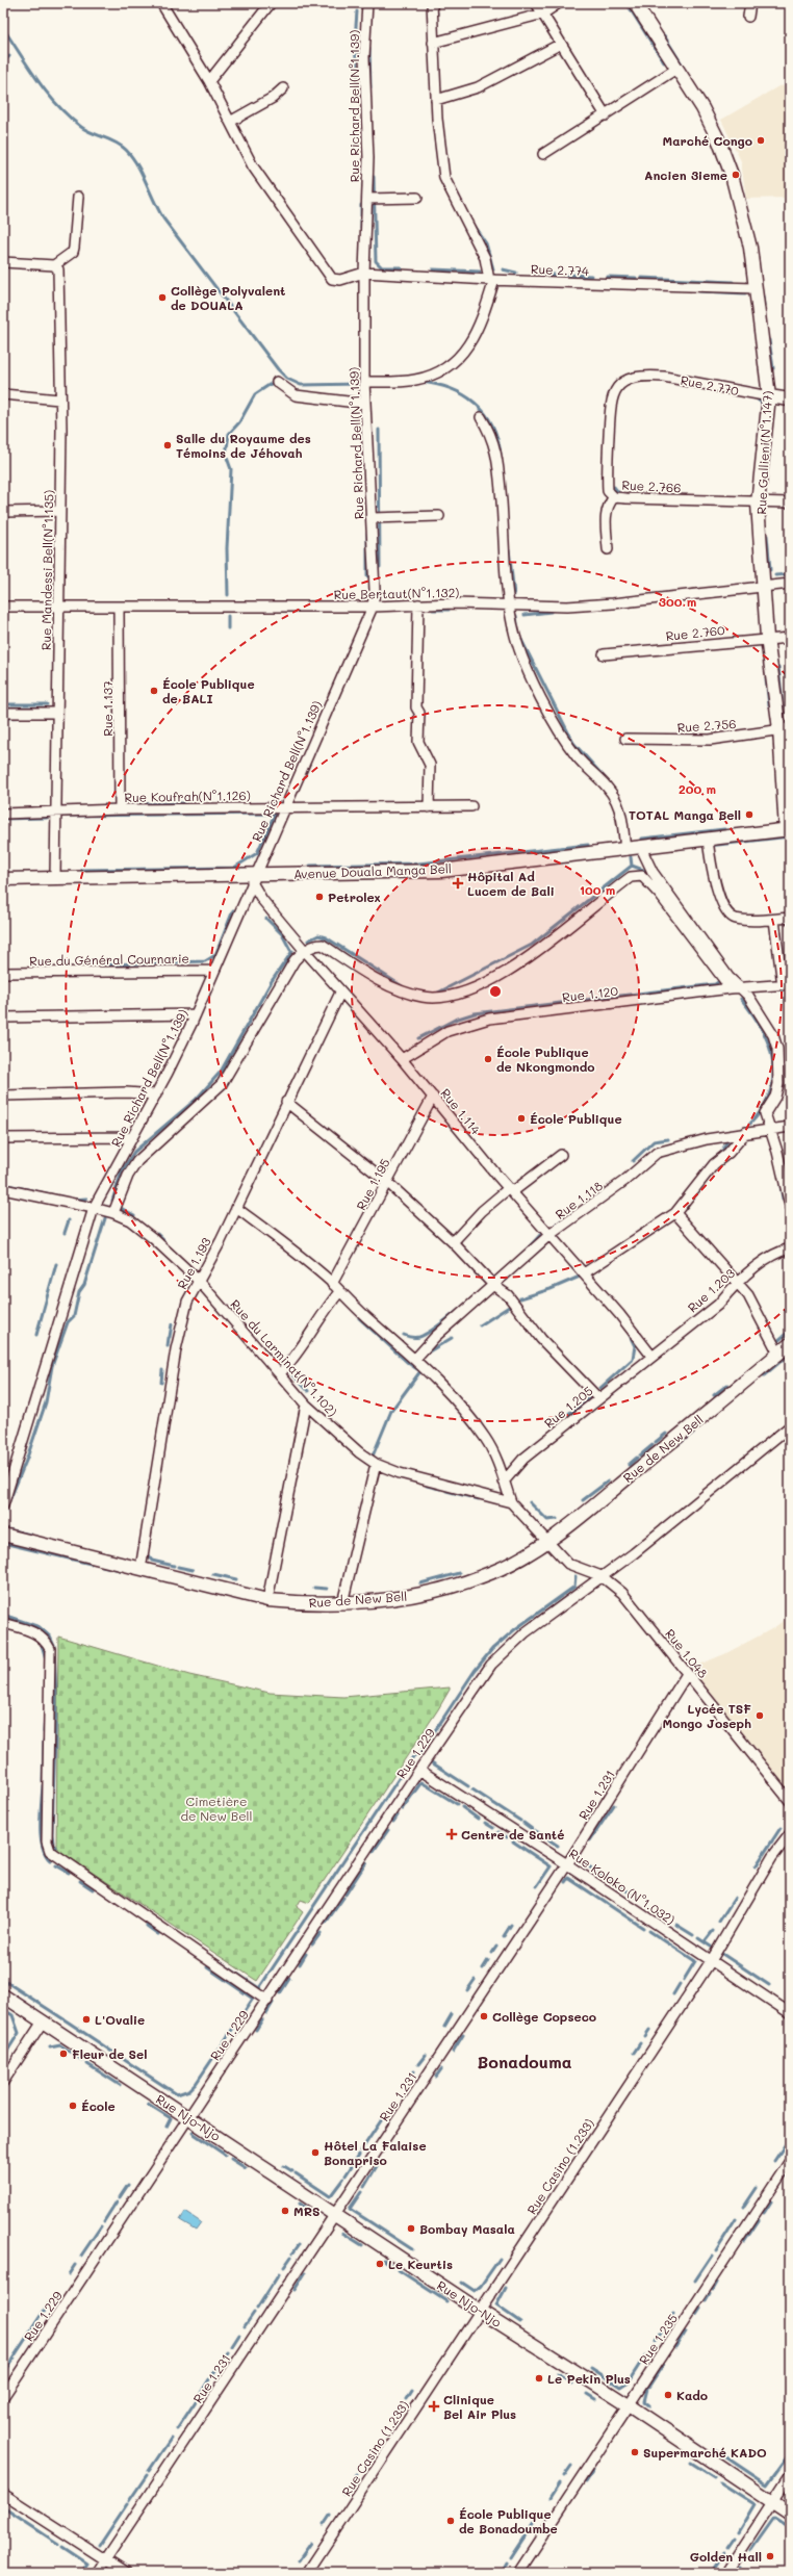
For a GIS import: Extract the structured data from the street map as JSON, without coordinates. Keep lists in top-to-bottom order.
{
  "streets": {
    "main road": [
      "Rue 2.770",
      "Rue Gallieni(N°1.147)",
      "Avenue Douala Manga Bell",
      "Rue de New Bell",
      "Rue Njo-Njo"
    ],
    "street": [
      "Rue Richard Bell(N°1.139)",
      "Rue 2.774",
      "Rue 2.766",
      "Rue Mandessi Bell(N°1.135)",
      "Rue Bertaut(N°1.132)",
      "Rue 2.760",
      "Rue 1.137",
      "Rue 2.756",
      "Rue Koufrah(N°1.126)",
      "Rue du Général Cournarie",
      "Rue 1.120",
      "Rue 1.114",
      "Rue 1.195",
      "Rue 1.118",
      "Rue 1.193",
      "Rue 1.203",
      "Rue du Larminat(N°1.102)",
      "Rue 1.205",
      "Rue 1.048",
      "Rue 1.229",
      "Rue 1.231",
      "Rue Koloko (N°1.032)",
      "Rue Casino (1.233)",
      "Rue 1.235"
    ]
  },
  "crossings": [
    ["Rue Richard Bell(N°1.139)", "Rue 2.774"],
    ["Rue Richard Bell(N°1.139)", "Rue Bertaut(N°1.132)"],
    ["Rue Richard Bell(N°1.139)", "Rue Koufrah(N°1.126)"],
    ["Rue Richard Bell(N°1.139)", "Avenue Douala Manga Bell"],
    ["Rue Richard Bell(N°1.139)", "Rue du Général Cournarie"],
    ["Rue Richard Bell(N°1.139)", "Rue 1.114"],
    ["Rue Richard Bell(N°1.139)", "Rue du Larminat(N°1.102)"],
    ["Rue 2.774", "Rue Gallieni(N°1.147)"],
    ["Rue 2.770", "Rue Gallieni(N°1.147)"],
    ["Rue 2.770", "Rue 2.766"],
    ["Rue Gallieni(N°1.147)", "Rue 2.766"],
    ["Rue Gallieni(N°1.147)", "Rue Bertaut(N°1.132)"],
    ["Rue Gallieni(N°1.147)", "Rue 2.760"],
    ["Rue Gallieni(N°1.147)", "Rue 2.756"],
    ["Rue Gallieni(N°1.147)", "Avenue Douala Manga Bell"],
    ["Rue Mandessi Bell(N°1.135)", "Rue Bertaut(N°1.132)"],
    ["Rue Mandessi Bell(N°1.135)", "Rue Koufrah(N°1.126)"],
    ["Rue Mandessi Bell(N°1.135)", "Avenue Douala Manga Bell"],
    ["Rue Bertaut(N°1.132)", "Rue 1.137"],
    ["Rue 1.137", "Rue Koufrah(N°1.126)"],
    ["Avenue Douala Manga Bell", "Rue 1.114"],
    ["Rue 1.120", "Rue 1.114"],
    ["Rue 1.114", "Rue 1.195"],
    ["Rue 1.114", "Rue 1.118"],
    ["Rue 1.114", "Rue 1.193"],
    ["Rue 1.114", "Rue 1.203"],
    ["Rue 1.114", "Rue 1.205"],
    ["Rue 1.193", "Rue du Larminat(N°1.102)"],
    ["Rue 1.193", "Rue de New Bell"],
    ["Rue 1.203", "Rue 1.205"],
    ["Rue de New Bell", "Rue 1.048"],
    ["Rue 1.048", "Rue 1.229"],
    ["Rue 1.048", "Rue 1.231"],
    ["Rue 1.229", "Rue Koloko (N°1.032)"],
    ["Rue 1.229", "Rue Njo-Njo"],
    ["Rue 1.231", "Rue Koloko (N°1.032)"],
    ["Rue 1.231", "Rue Njo-Njo"],
    ["Rue Koloko (N°1.032)", "Rue Casino (1.233)"],
    ["Rue Njo-Njo", "Rue Casino (1.233)"],
    ["Rue Njo-Njo", "Rue 1.235"]
  ],
  "districts": ["Bonadouma"],
  "parks": ["Cimetière de New Bell"],
  "places": {
    "other": [
      "Marché Congo",
      "Ancien 3ieme",
      "Collège Polyvalent de DOUALA",
      "Salle du Royaume des Témoins de Jéhovah",
      "École Publique de BALI",
      "TOTAL Manga Bell",
      "Petrolex",
      "École Publique de Nkongmondo",
      "École Publique",
      "Lycée TSF Mongo Joseph",
      "Collège Copseco",
      "L'Ovalie",
      "Fleur de Sel",
      "École",
      "Hôtel La Falaise Bonapriso",
      "MRS",
      "Bombay Masala",
      "Le Keurtis",
      "Le Pekin Plus",
      "Kado",
      "Supermarché KADO",
      "École Publique de Bonadoumbe",
      "Golden Hall"
    ],
    "health": ["Hôpital Ad Lucem de Bali", "Centre de Santé", "Clinique Bel Air Plus"]
  },
  "rings": ["300 m", "200 m", "100 m"]
}
